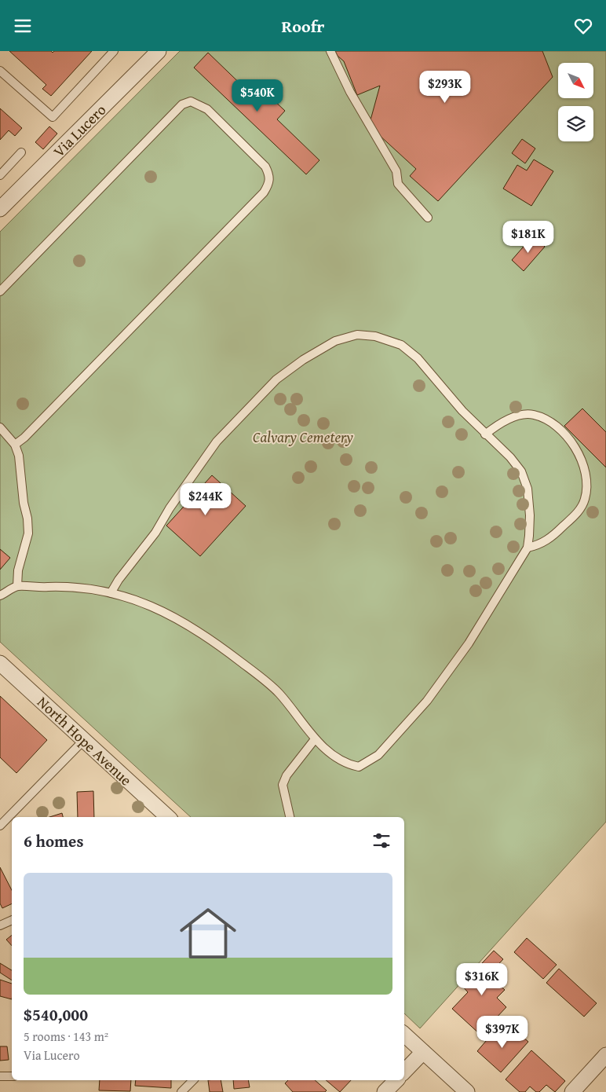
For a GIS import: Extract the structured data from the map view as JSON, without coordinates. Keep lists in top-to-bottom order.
{
  "streets": {
    "street": ["Via Lucero", "North Hope Avenue"]
  },
  "parks": ["Calvary Cemetery"],
  "north": "bottom right",
  "page": {
    "header": "Roofr",
    "price": [
      "$293K",
      "$540K",
      "$181K",
      "$244K",
      "$316K",
      "$397K"
    ],
    "heading": "6 homes",
    "list": [
      {
        "name": "$540,000",
        "note": "5 rooms · 143 m² · Via Lucero"
      }
    ]
  }
}
